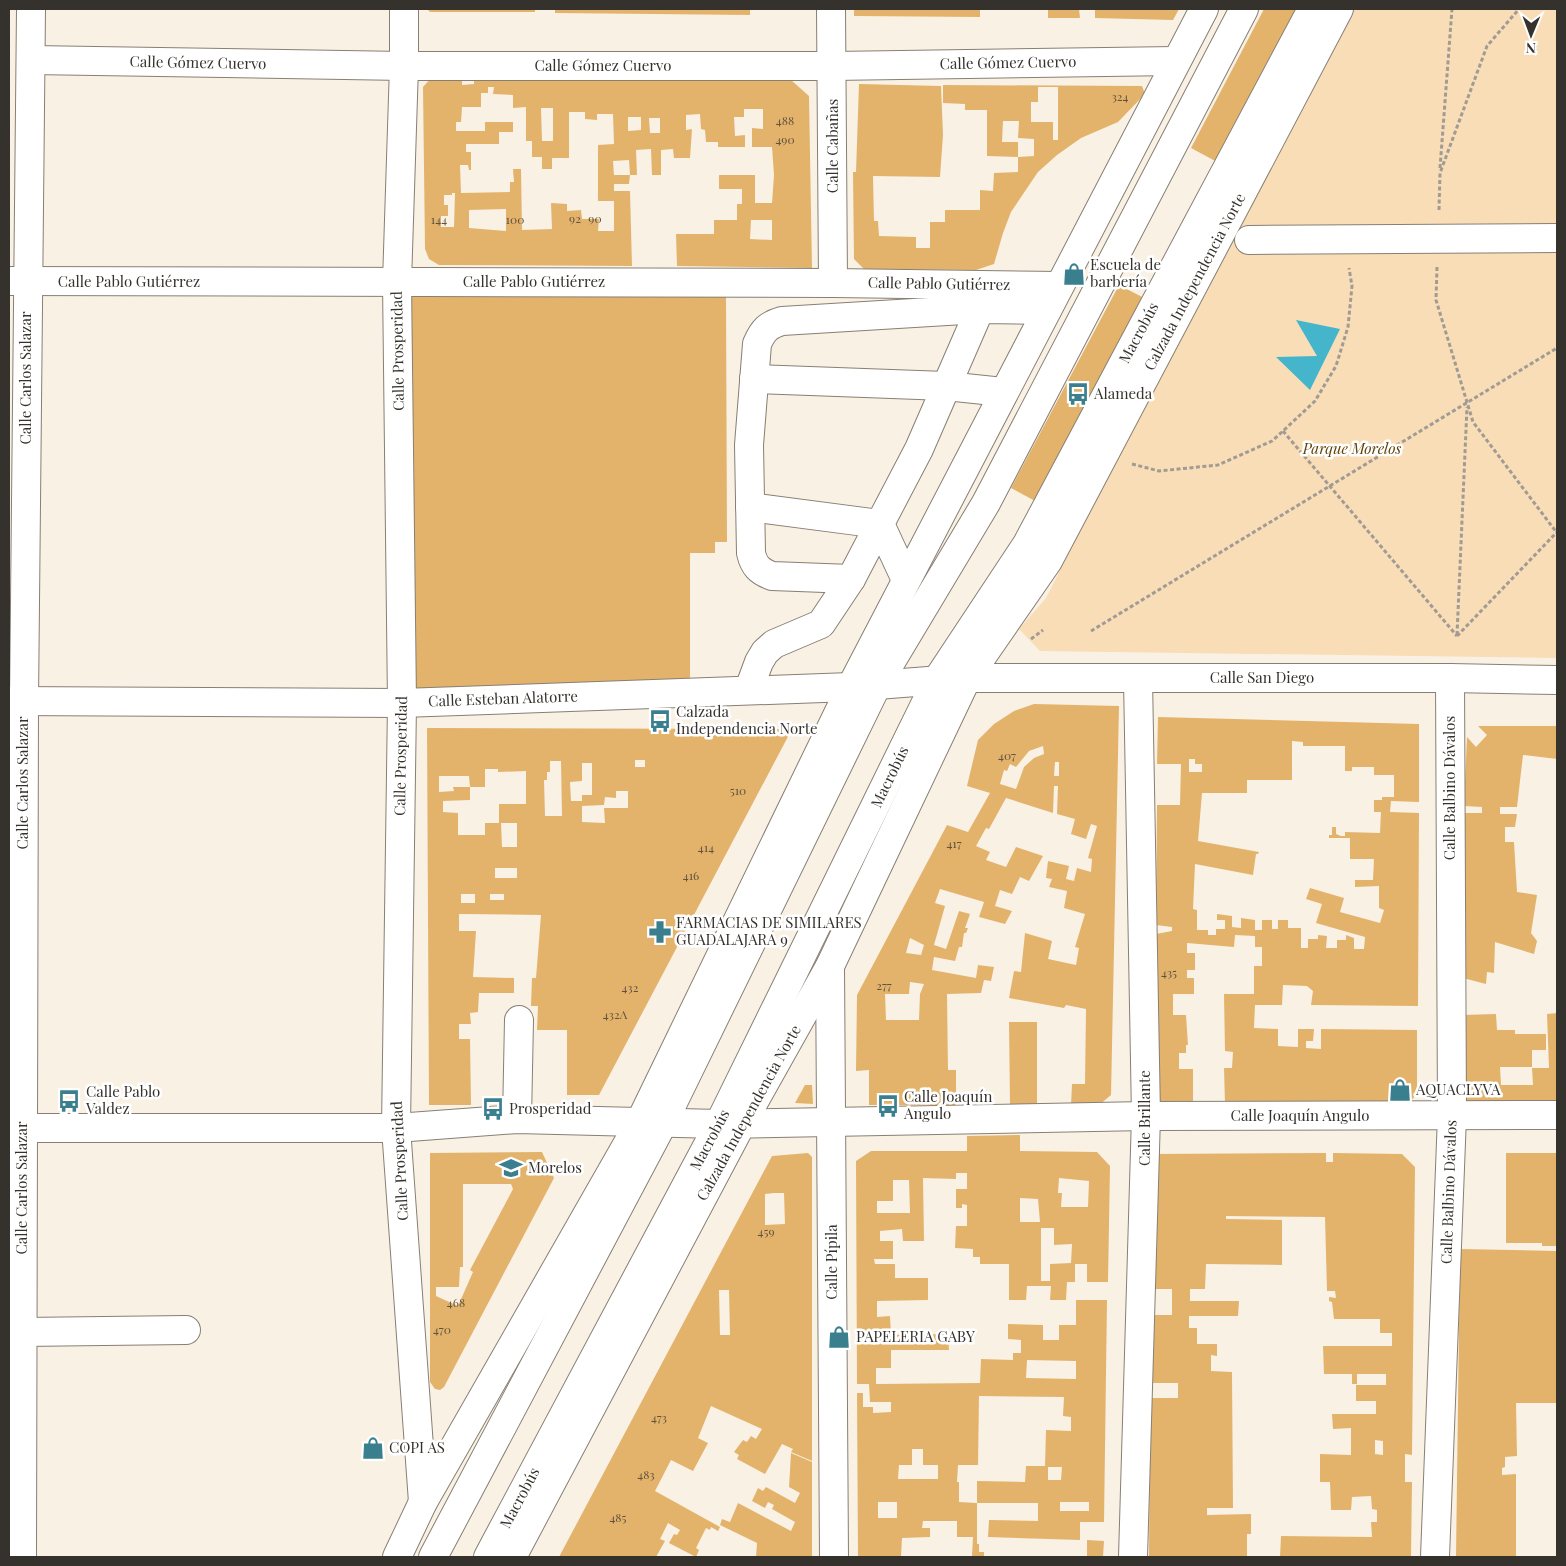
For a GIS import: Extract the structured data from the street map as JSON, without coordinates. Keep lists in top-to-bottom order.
{
  "streets": {
    "street": [
      "Calle Gómez Cuervo",
      "Calle Cabañas",
      "Calle Pablo Gutiérrez",
      "Calzada Independencia Norte",
      "Macrobús",
      "Calle Prosperidad",
      "Calle Carlos Salazar",
      "Calle San Diego",
      "Calle Esteban Alatorre",
      "Calle Balbino Dávalos",
      "Calle Joaquín Angulo",
      "Calle Brillante",
      "Calle Pípila"
    ]
  },
  "crossings": [
    ["Calle Gómez Cuervo", "Calle Cabañas"],
    ["Calle Gómez Cuervo", "Calle Prosperidad"],
    ["Calle Gómez Cuervo", "Calle Carlos Salazar"],
    ["Calle Cabañas", "Calle Pablo Gutiérrez"],
    ["Calle Pablo Gutiérrez", "Calle Prosperidad"],
    ["Calle Pablo Gutiérrez", "Calle Carlos Salazar"],
    ["Calzada Independencia Norte", "Macrobús"],
    ["Calzada Independencia Norte", "Calle San Diego"],
    ["Calzada Independencia Norte", "Calle Esteban Alatorre"],
    ["Calzada Independencia Norte", "Calle Joaquín Angulo"],
    ["Calzada Independencia Norte", "Calle Pípila"],
    ["Macrobús", "Calle Esteban Alatorre"],
    ["Macrobús", "Calle Joaquín Angulo"],
    ["Calle Prosperidad", "Calle Esteban Alatorre"],
    ["Calle Carlos Salazar", "Calle Esteban Alatorre"],
    ["Calle San Diego", "Calle Esteban Alatorre"],
    ["Calle San Diego", "Calle Balbino Dávalos"],
    ["Calle San Diego", "Calle Brillante"],
    ["Calle Balbino Dávalos", "Calle Joaquín Angulo"],
    ["Calle Joaquín Angulo", "Calle Brillante"],
    ["Calle Joaquín Angulo", "Calle Pípila"]
  ],
  "parks": ["Parque Morelos"],
  "places": {
    "shop": [
      "Escuela de barbería",
      "AQUACLYVA",
      "PAPELERIA GABY",
      "COPI AS"
    ],
    "bus stop": [
      "Alameda",
      "Calzada Independencia Norte",
      "Calle Pablo Valdez",
      "Calle Joaquín Angulo",
      "Prosperidad"
    ],
    "pharmacy": ["FARMACIAS DE SIMILARES GUADALAJARA 9"],
    "school or university": ["Morelos"]
  },
  "house_numbers": [
    "324",
    "488",
    "490",
    "92",
    "90",
    "144",
    "100",
    "407",
    "510",
    "417",
    "414",
    "416",
    "435",
    "277",
    "432",
    "432A",
    "459",
    "468",
    "470",
    "473",
    "483",
    "485"
  ],
  "north": "bottom"
}
